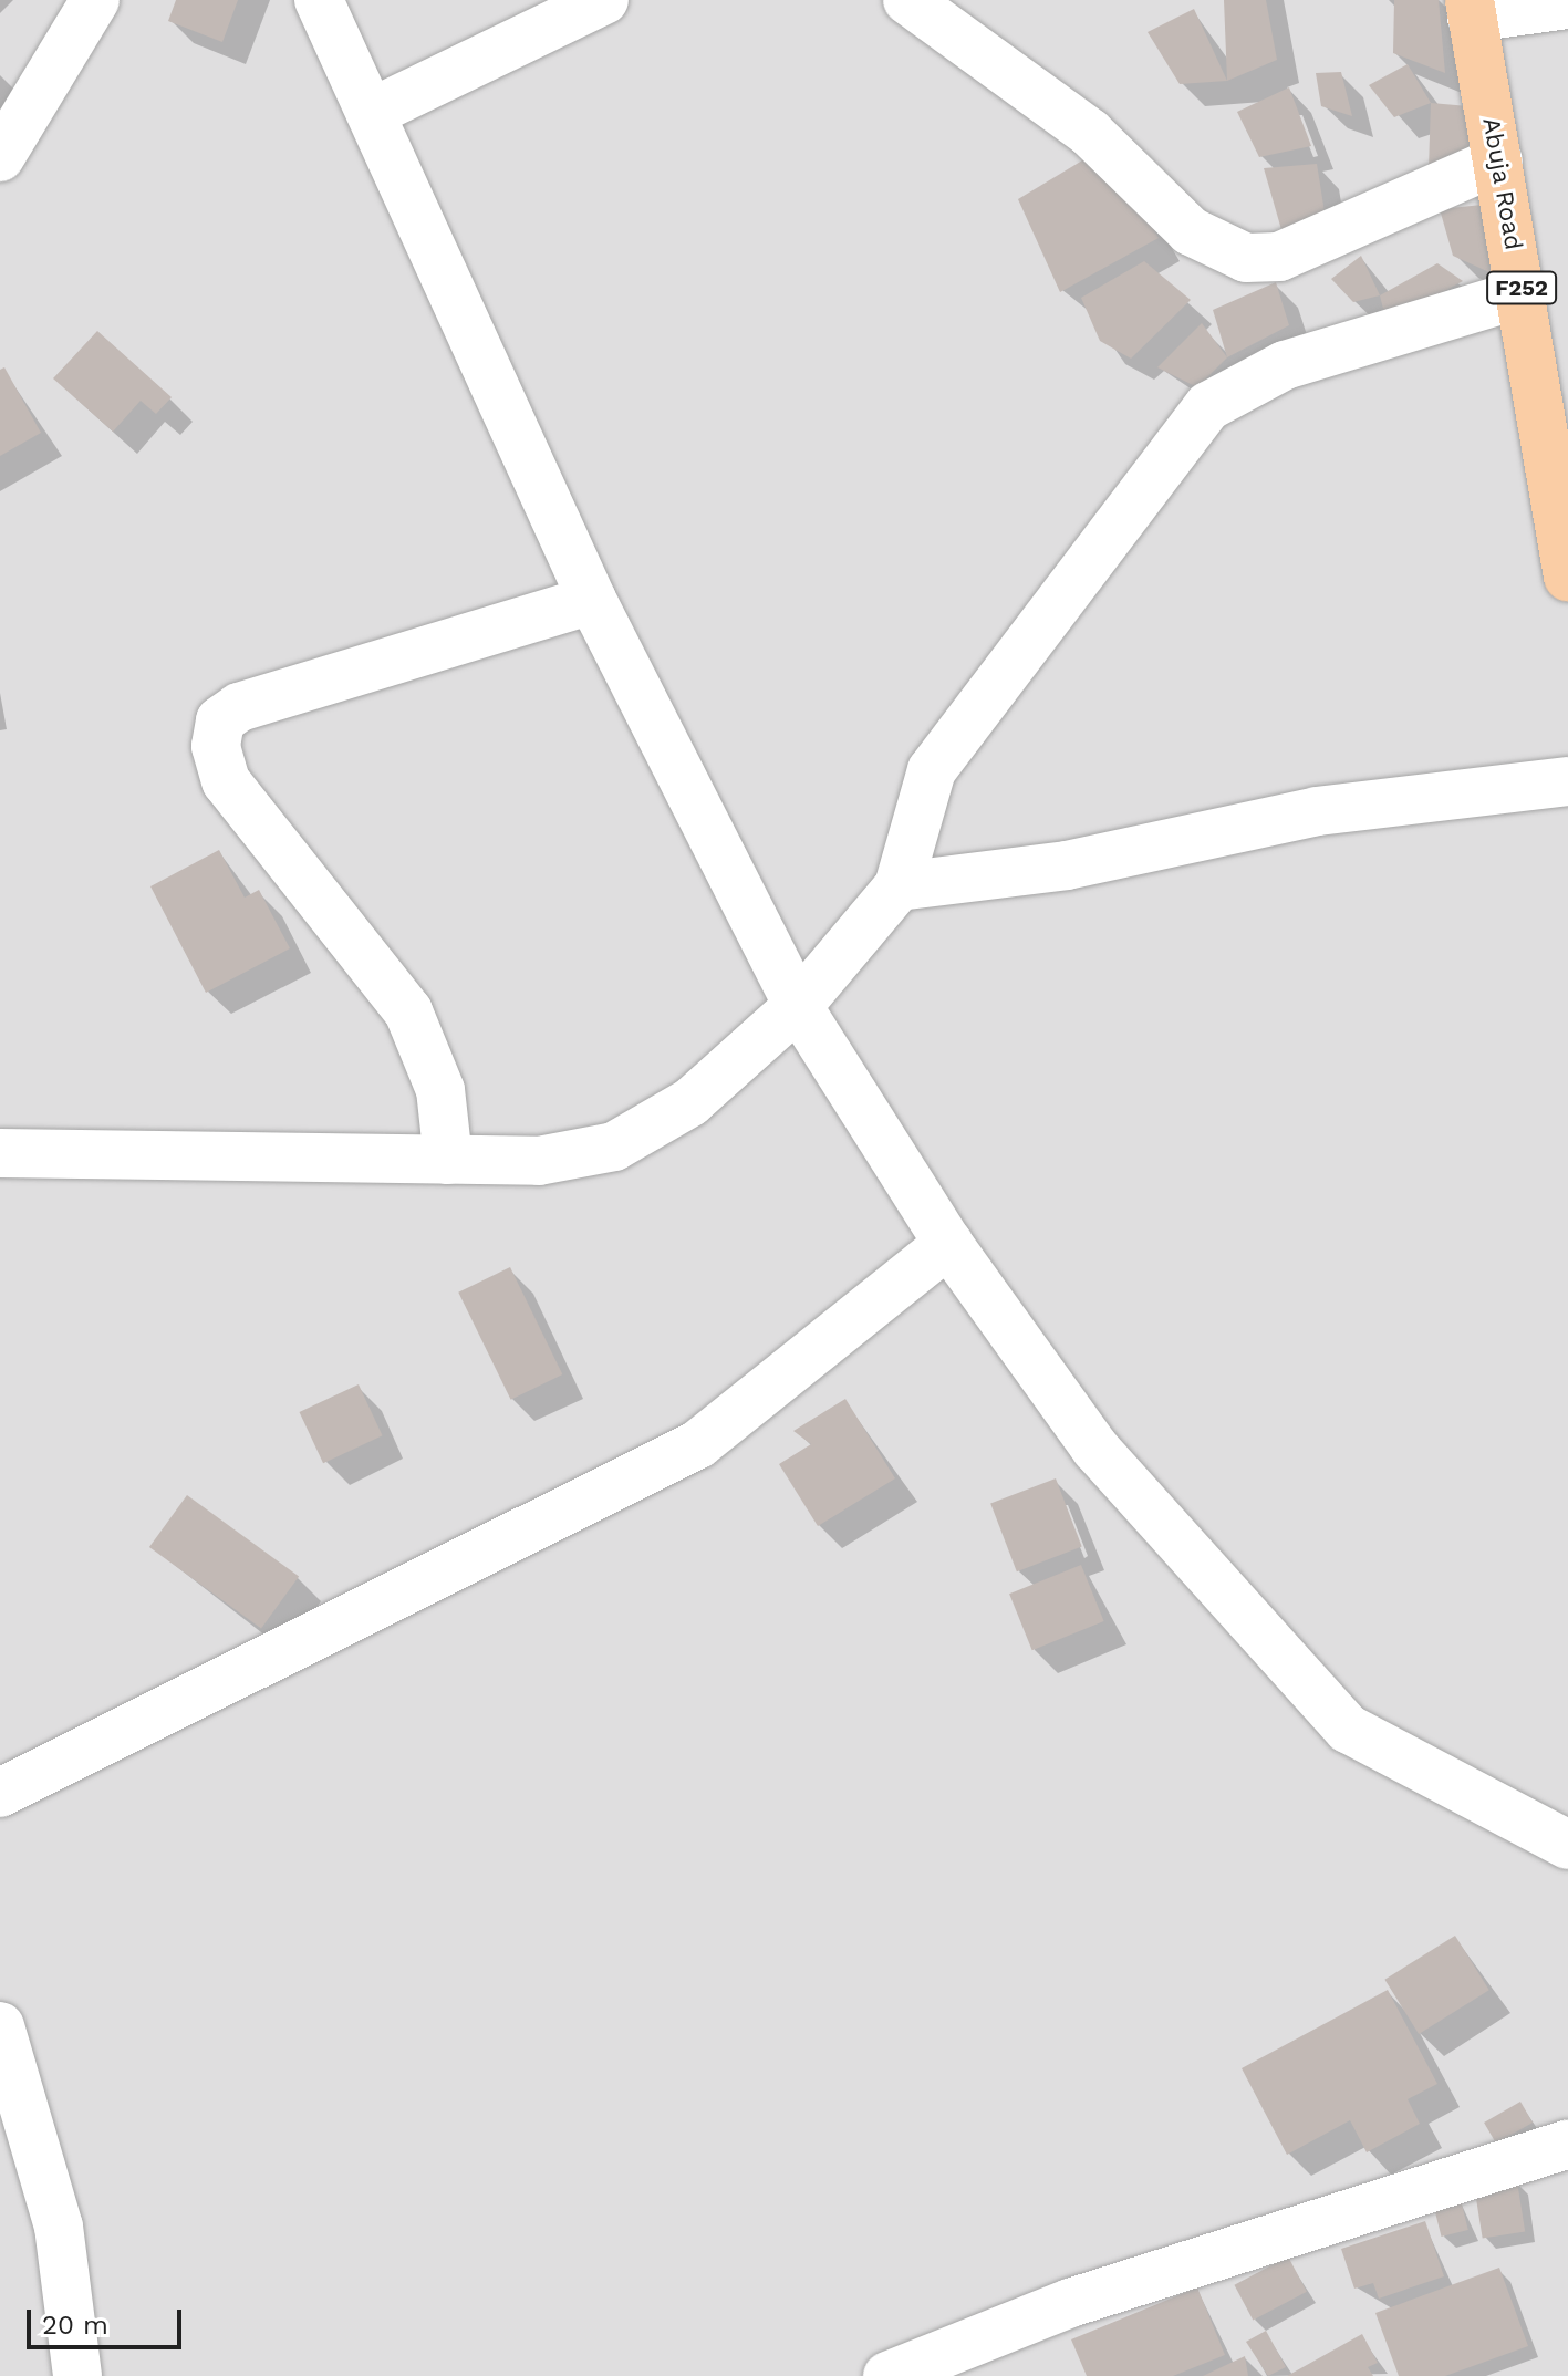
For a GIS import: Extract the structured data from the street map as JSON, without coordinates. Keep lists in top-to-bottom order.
{
  "streets": {
    "main road": ["Abuja Road", "F252"]
  },
  "scale_bar": "20 m"
}
